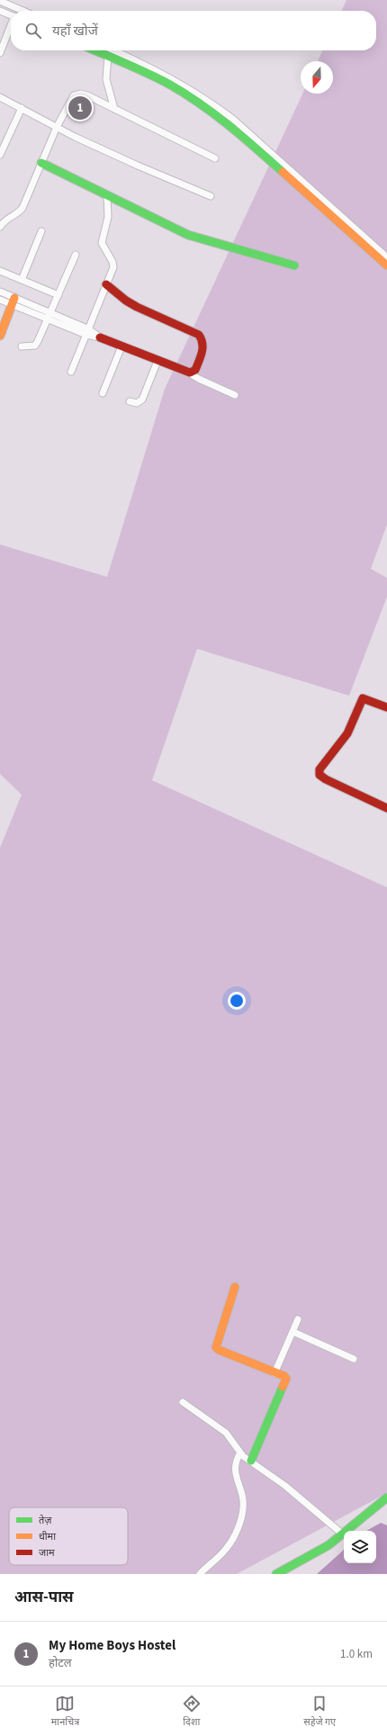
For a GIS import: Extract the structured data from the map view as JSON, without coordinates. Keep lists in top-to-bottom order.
{
  "legend": ["तेज़", "धीमा", "जाम"],
  "north": "bottom",
  "page": {
    "search": "यहाँ खोजें",
    "pins": "1",
    "heading": "आस-पास",
    "list": [
      {
        "mark": "1",
        "name": "My Home Boys Hostel",
        "note": "होटल",
        "value": "1.0 km"
      }
    ],
    "nav": ["मानचित्र", "दिशा", "सहेजे गए"]
  }
}
